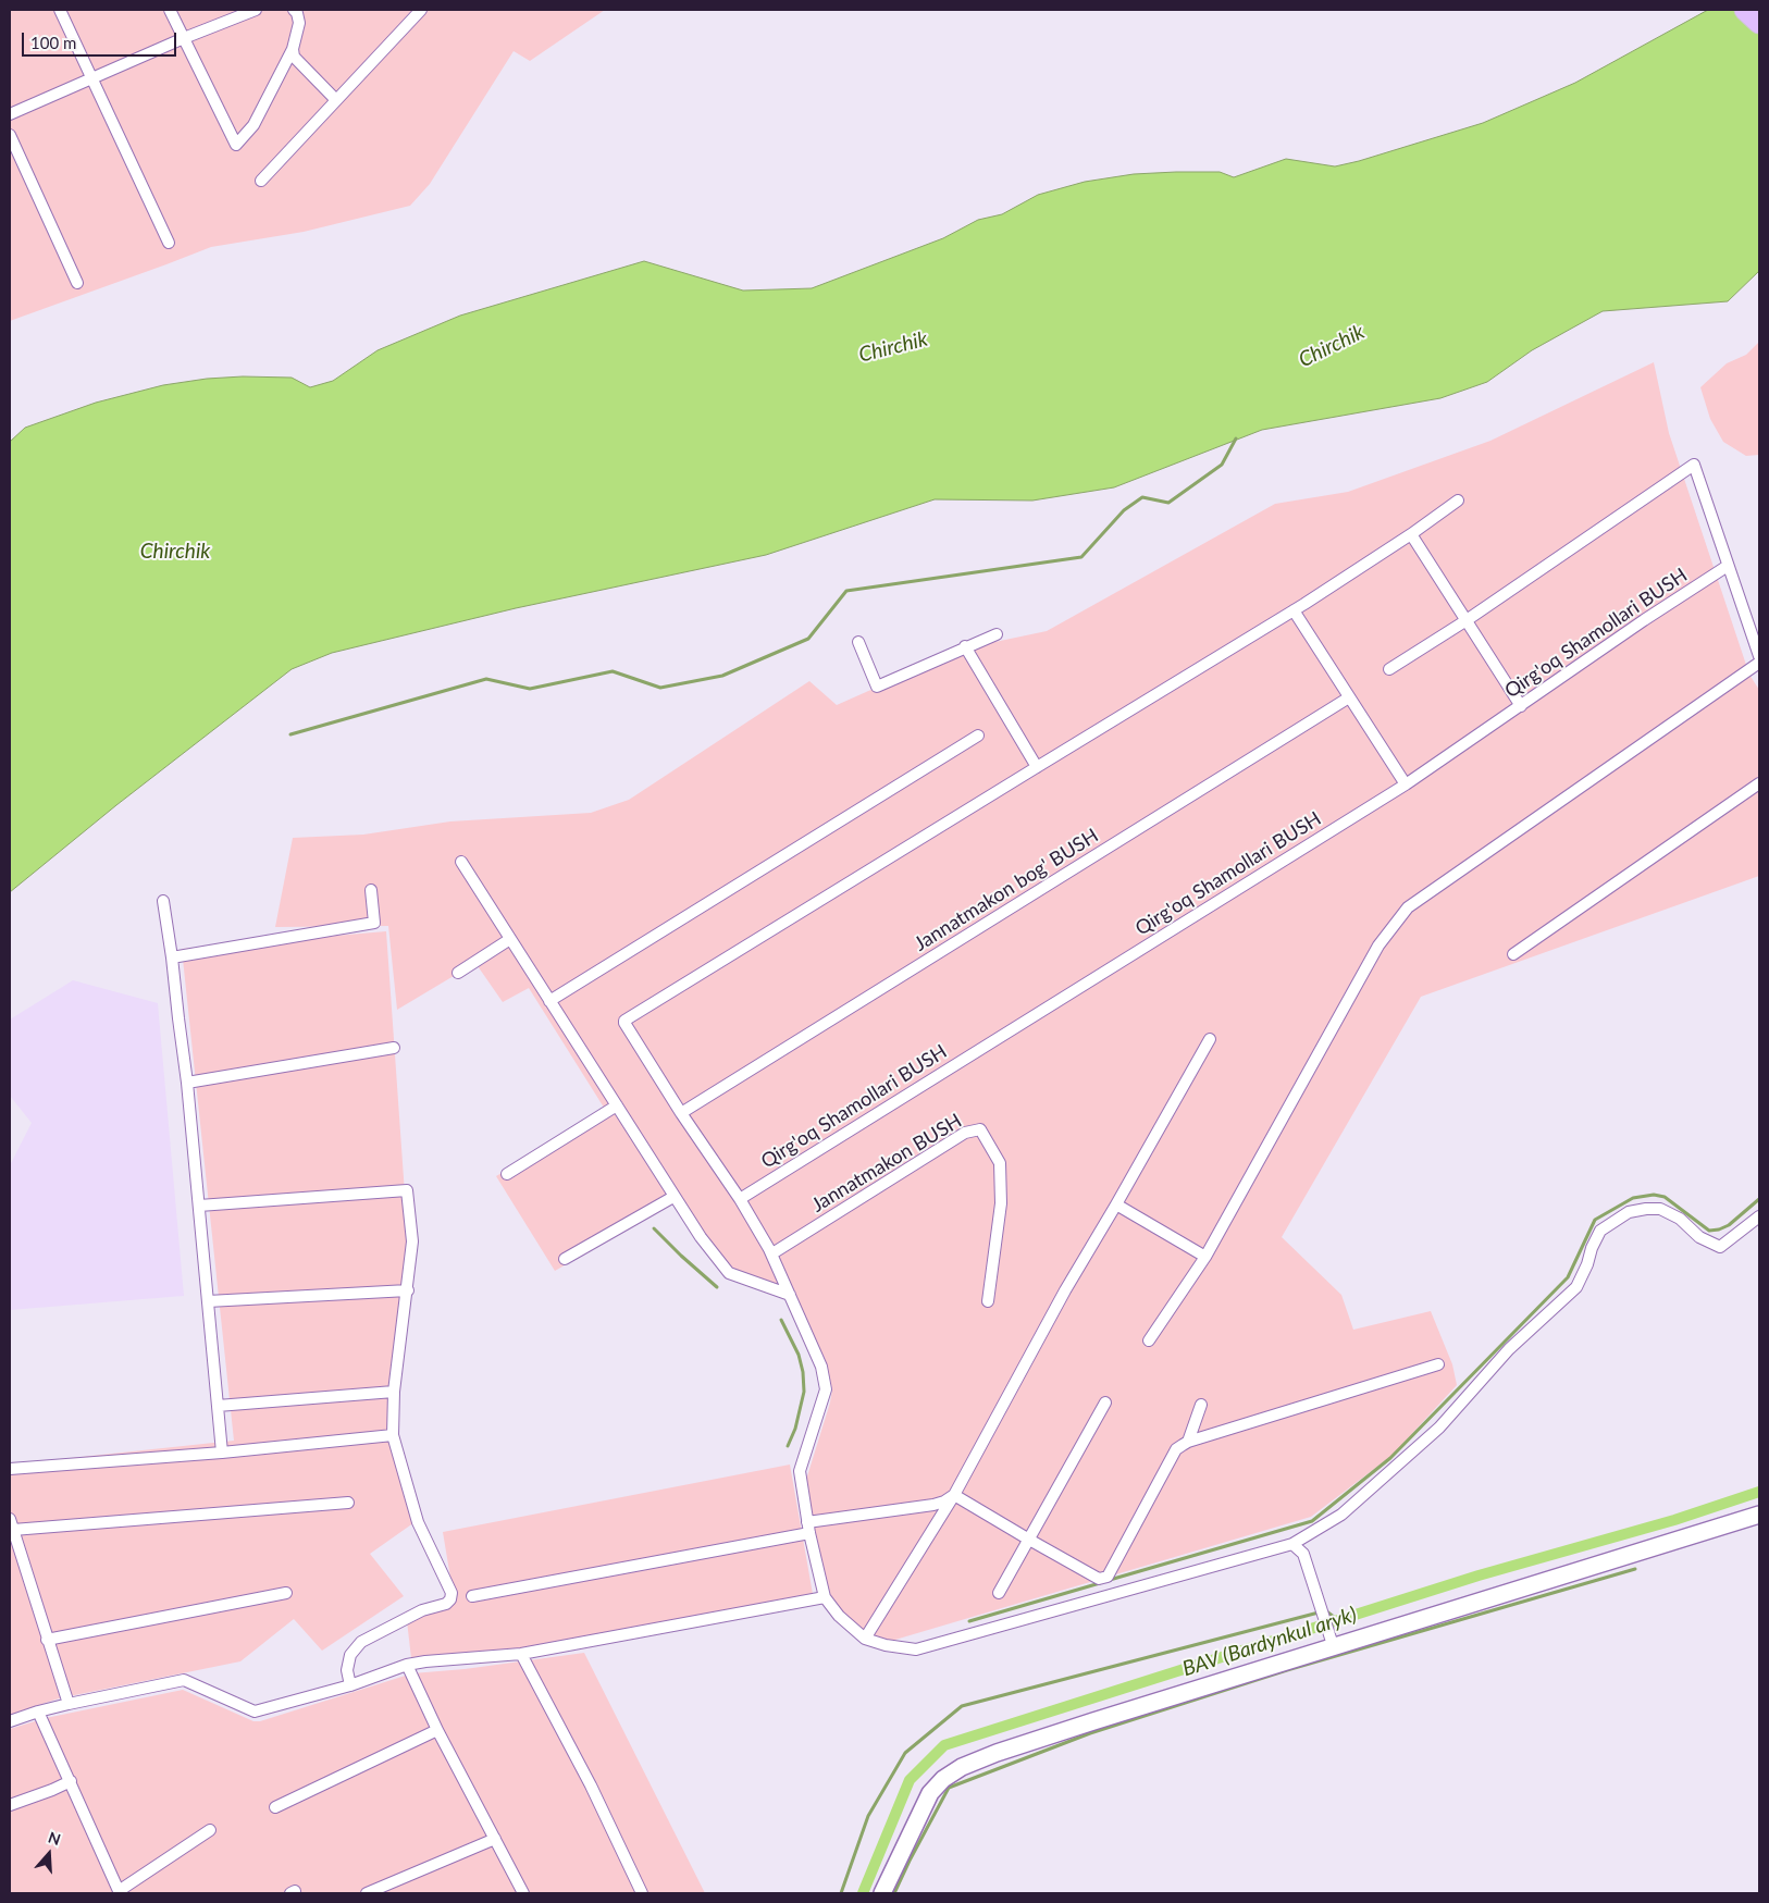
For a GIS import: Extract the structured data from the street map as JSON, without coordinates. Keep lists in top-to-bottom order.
{
  "streets": {
    "street": ["Qirg'oq Shamollari BUSH", "Jannatmakon bog' BUSH", "Jannatmakon BUSH"]
  },
  "water": ["Chirchik", "BAV (Bardynkul aryk)"],
  "scale_bar": "100 m",
  "north": "top"
}
